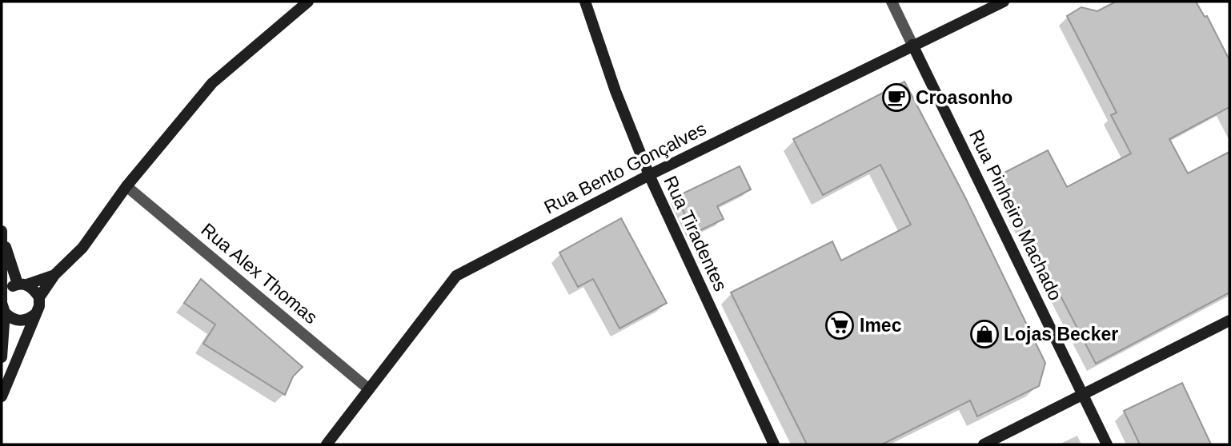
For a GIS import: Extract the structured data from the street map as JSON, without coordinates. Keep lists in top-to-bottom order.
{
  "streets": {
    "street": [
      "Rua Bento Gonçalves",
      "Rua Pinheiro Machado",
      "Rua Tiradentes",
      "Rua Alex Thomas"
    ]
  },
  "crossings": [
    ["Rua Bento Gonçalves", "Rua Pinheiro Machado"],
    ["Rua Bento Gonçalves", "Rua Tiradentes"],
    ["Rua Bento Gonçalves", "Rua Alex Thomas"]
  ],
  "places": {
    "cafe": ["Croasonho"],
    "supermarket": ["Imec"],
    "shop": ["Lojas Becker"]
  }
}
